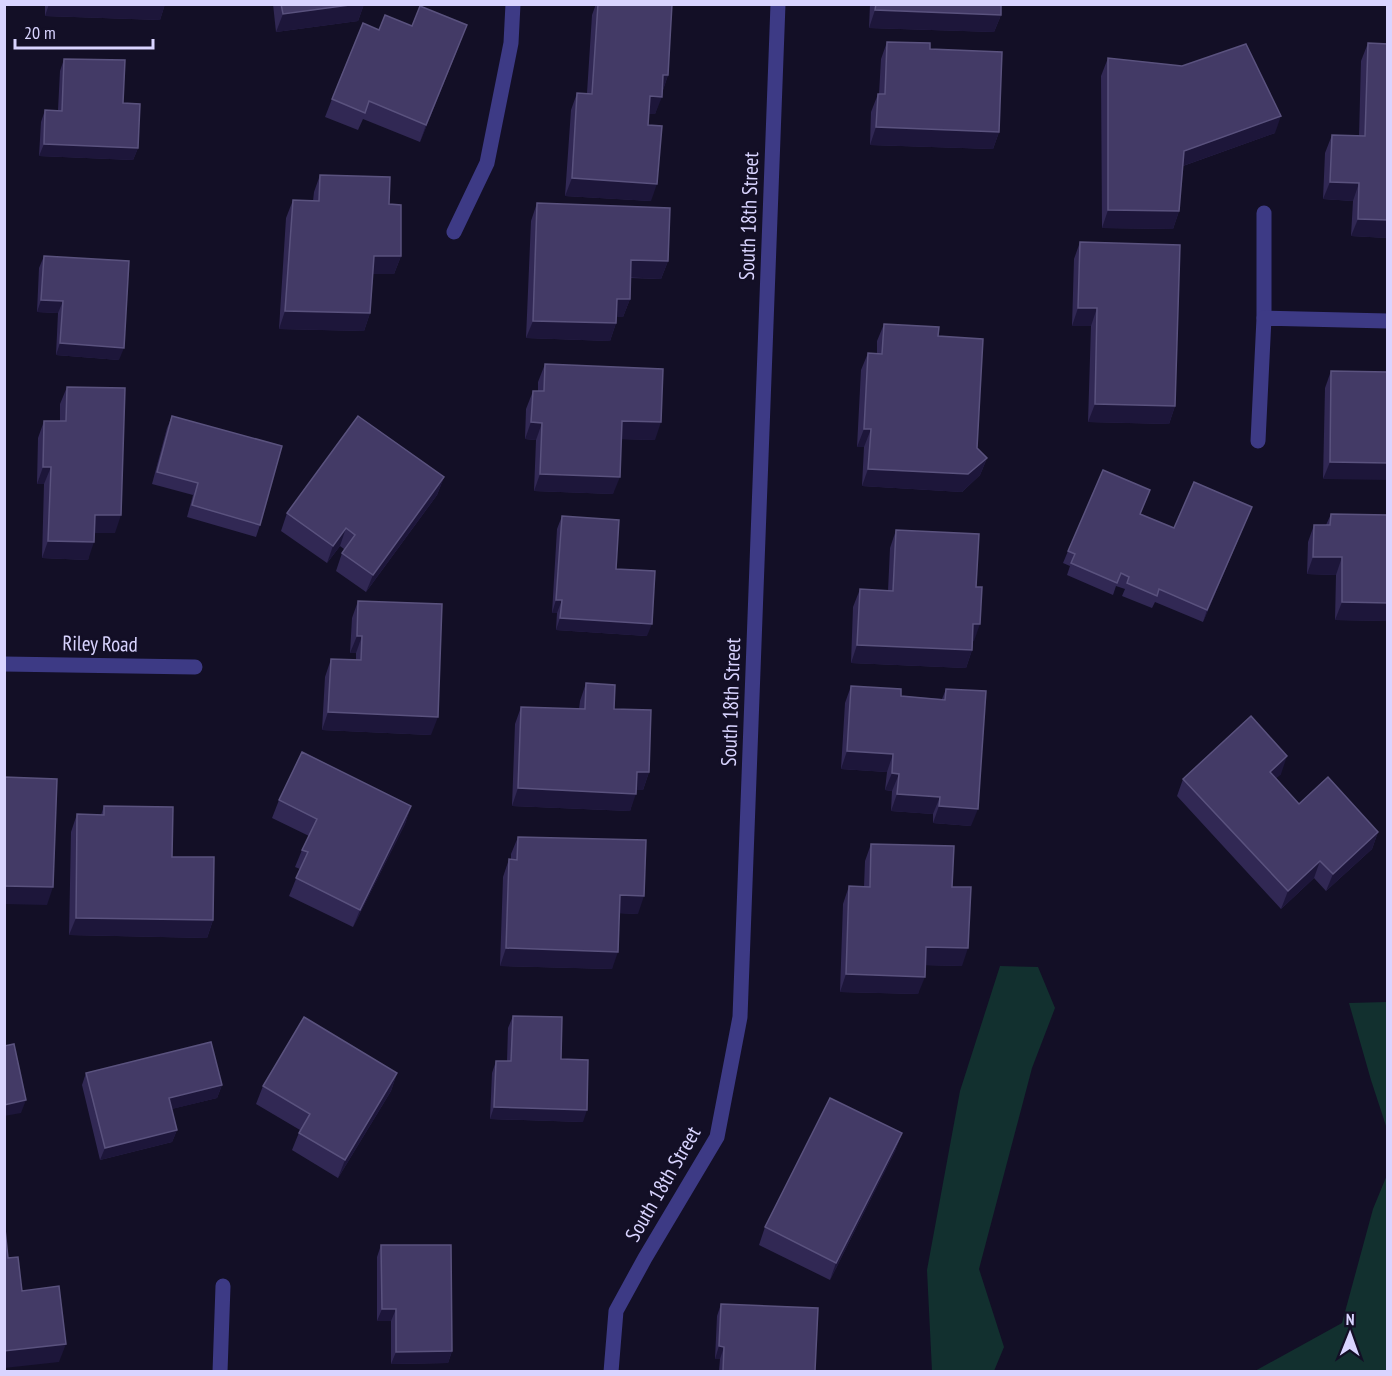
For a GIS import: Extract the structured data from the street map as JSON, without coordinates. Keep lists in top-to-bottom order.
{
  "streets": {
    "street": ["South 18th Street", "Riley Road"]
  },
  "scale_bar": "20 m",
  "north": "top"
}
